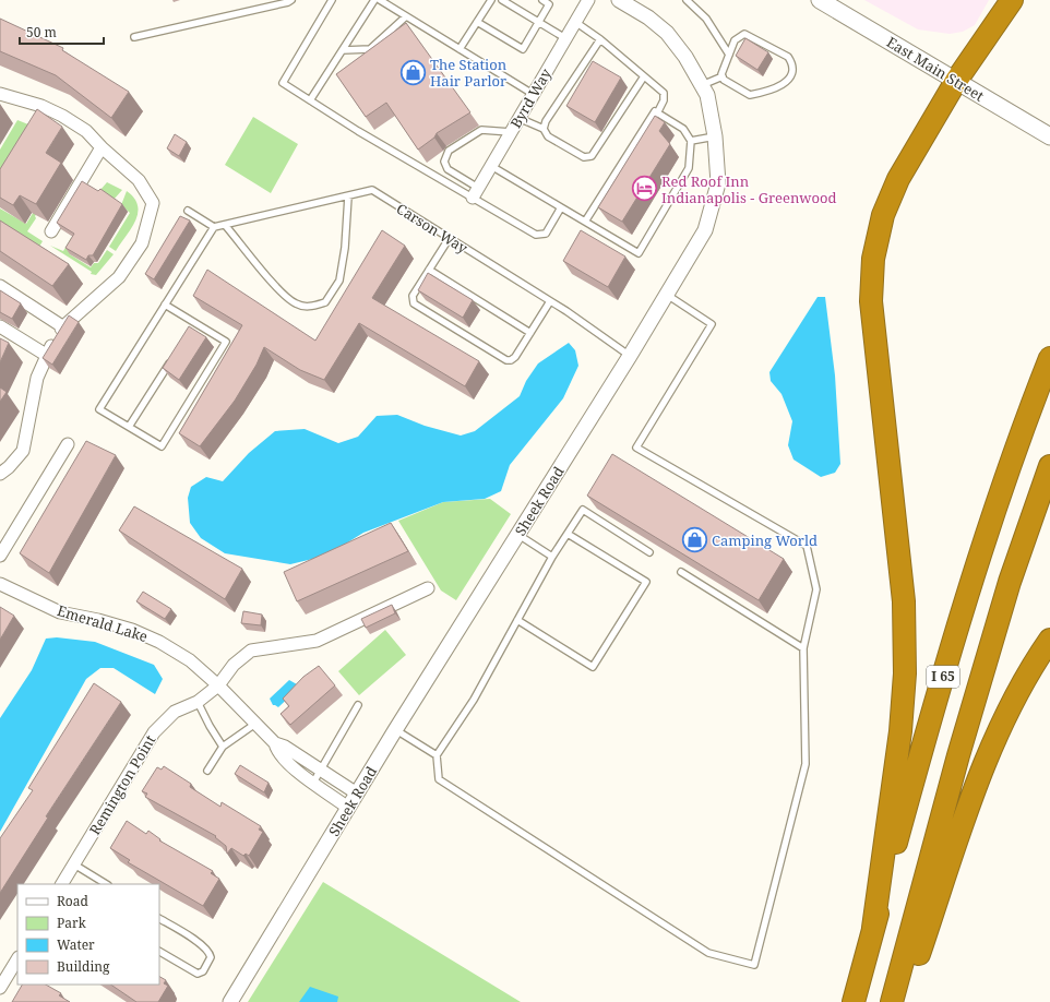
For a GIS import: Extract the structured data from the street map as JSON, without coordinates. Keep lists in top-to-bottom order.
{
  "streets": {
    "highway": ["I 65"],
    "main road": ["East Main Street"],
    "street": [
      "Byrd Way",
      "Sheek Road",
      "Emerald Lake",
      "Remington Point"
    ],
    "lane": ["Carson Way"]
  },
  "crossings": [
    ["Carson Way", "Sheek Road"],
    ["Sheek Road", "Emerald Lake"],
    ["Emerald Lake", "Remington Point"]
  ],
  "places": {
    "shop": ["The Station Hair Parlor", "Camping World"],
    "hotel": ["Red Roof Inn Indianapolis - Greenwood"]
  },
  "legend": [
    "Road",
    "Park",
    "Water",
    "Building"
  ],
  "scale_bar": "50 m"
}
